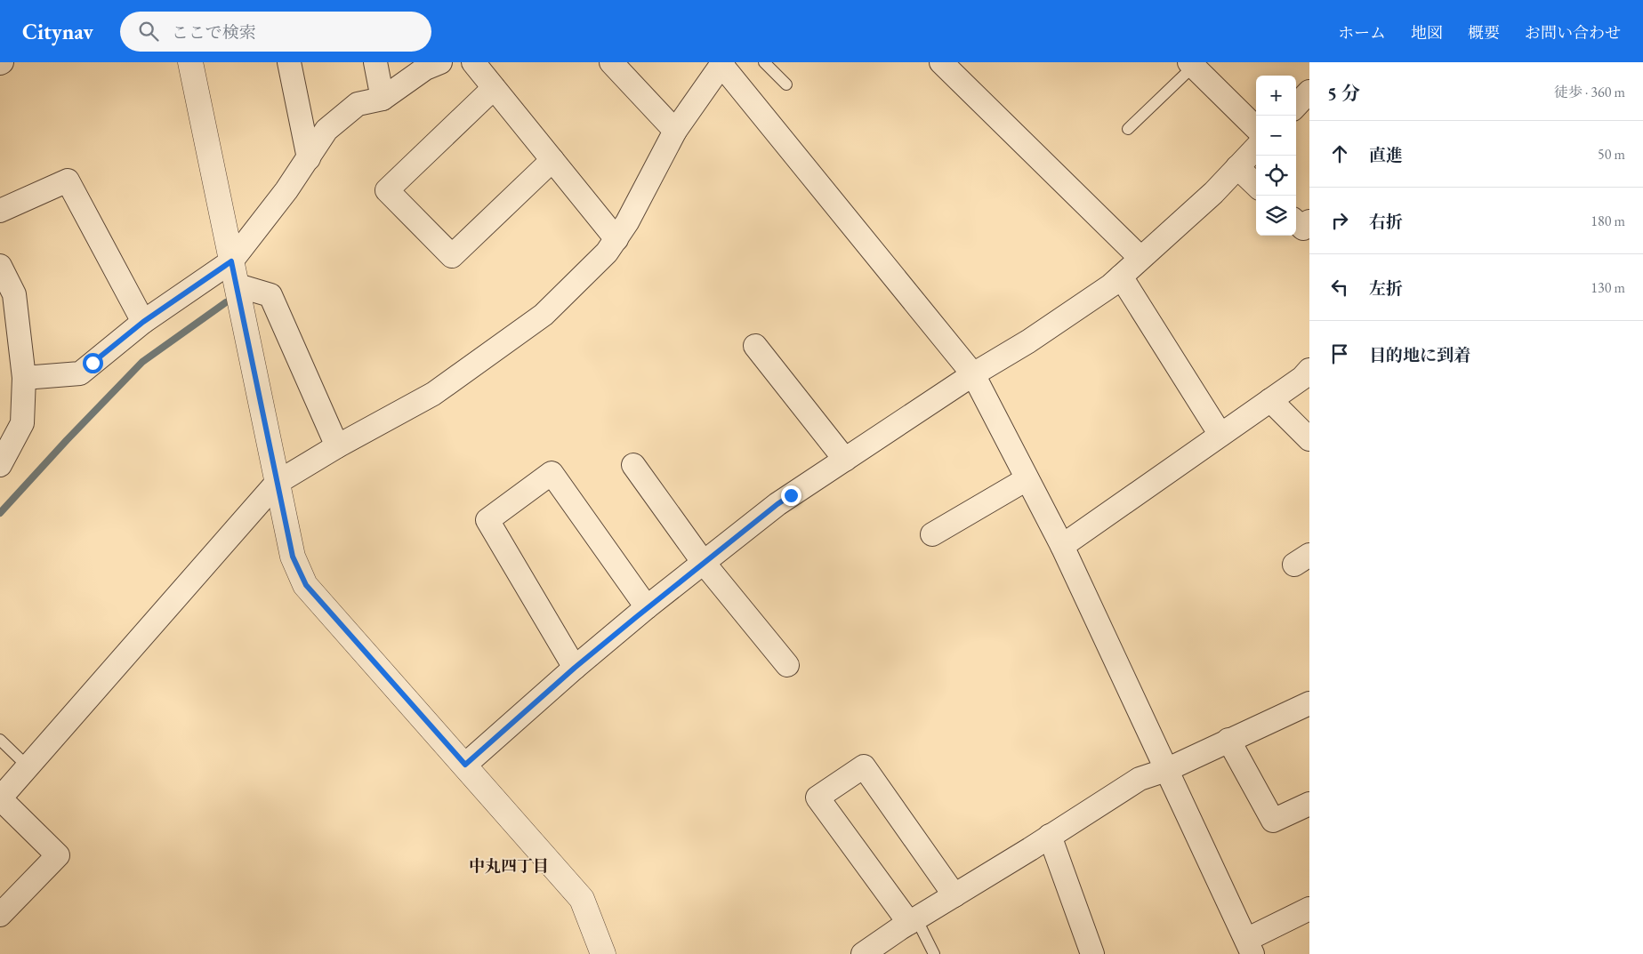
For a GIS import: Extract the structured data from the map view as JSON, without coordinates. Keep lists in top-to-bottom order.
{
  "districts": ["中丸四丁目"],
  "page": {
    "header": "Citynav",
    "search": "ここで検索",
    "nav": [
      "ホーム",
      "地図",
      "概要",
      "お問い合わせ"
    ],
    "heading": ["5 分", "徒歩 · 360 m"],
    "map_buttons": ["+", "−"],
    "list": [
      ["直進", "50 m"],
      ["右折", "180 m"],
      ["左折", "130 m"],
      "目的地に到着"
    ]
  }
}
